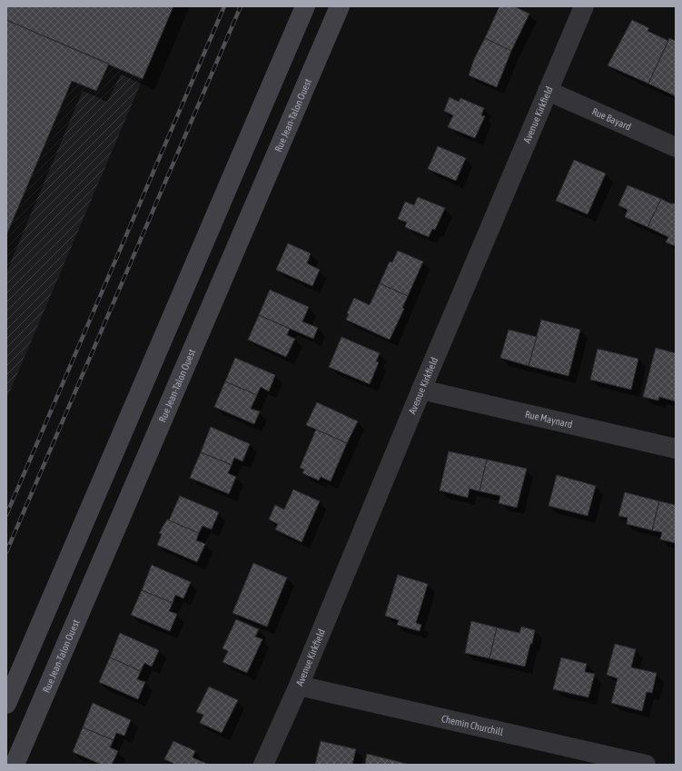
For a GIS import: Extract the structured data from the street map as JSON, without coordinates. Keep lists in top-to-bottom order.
{
  "streets": {
    "main road": ["Rue Jean-Talon Ouest"],
    "street": [
      "Avenue Kirkfield",
      "Rue Bayard",
      "Rue Maynard",
      "Chemin Churchill"
    ]
  },
  "crossings": [
    ["Avenue Kirkfield", "Rue Bayard"],
    ["Avenue Kirkfield", "Rue Maynard"],
    ["Avenue Kirkfield", "Chemin Churchill"]
  ]
}
